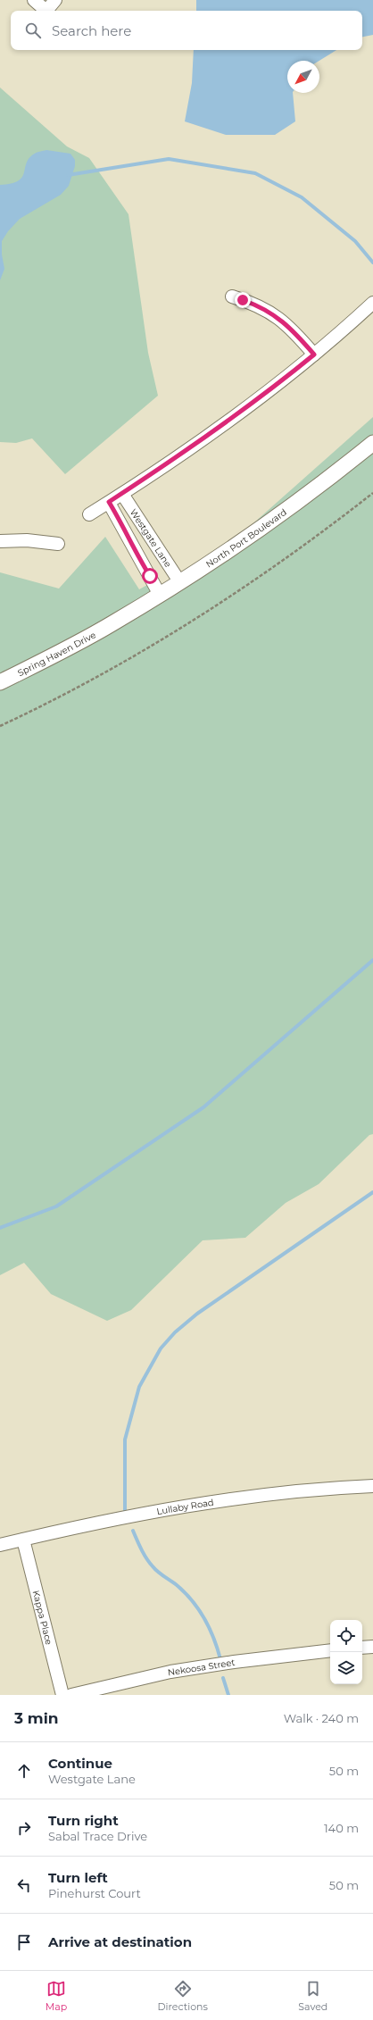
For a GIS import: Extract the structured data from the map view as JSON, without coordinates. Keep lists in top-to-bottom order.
{
  "streets": {
    "street": [
      "Westgate Lane",
      "North Port Boulevard",
      "Spring Haven Drive",
      "Lullaby Road",
      "Kappa Place",
      "Nekoosa Street"
    ]
  },
  "crossings": [
    ["Westgate Lane", "North Port Boulevard"],
    ["North Port Boulevard", "Spring Haven Drive"],
    ["Lullaby Road", "Kappa Place"]
  ],
  "north": "bottom left",
  "page": {
    "search": "Search here",
    "heading": ["3 min", "Walk · 240 m"],
    "list": [
      ["Continue", "Westgate Lane", "50 m"],
      ["Turn right", "Sabal Trace Drive", "140 m"],
      ["Turn left", "Pinehurst Court", "50 m"],
      "Arrive at destination"
    ],
    "nav": ["Map", "Directions", "Saved"]
  }
}
